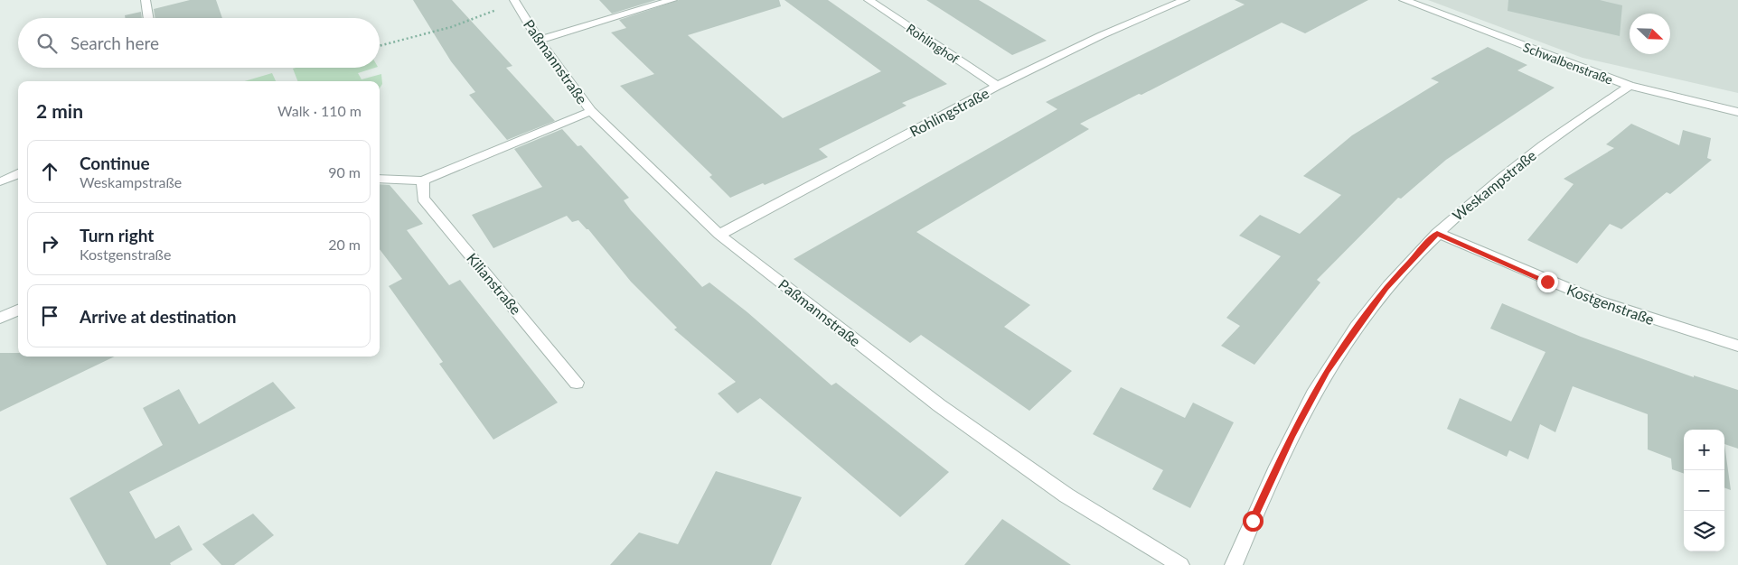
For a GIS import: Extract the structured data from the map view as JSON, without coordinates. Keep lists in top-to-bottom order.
{
  "streets": {
    "street": [
      "Rohlinghof",
      "Paßmannstraße",
      "Schwalbenstraße",
      "Rohlingstraße",
      "Weskampstraße",
      "Kilianstraße",
      "Kostgenstraße"
    ]
  },
  "crossings": [
    ["Rohlinghof", "Rohlingstraße"],
    ["Paßmannstraße", "Rohlingstraße"],
    ["Schwalbenstraße", "Weskampstraße"],
    ["Weskampstraße", "Kostgenstraße"]
  ],
  "north": "bottom right",
  "page": {
    "search": "Search here",
    "heading": ["2 min", "Walk · 110 m"],
    "list": [
      ["Continue", "Weskampstraße", "90 m"],
      ["Turn right", "Kostgenstraße", "20 m"],
      "Arrive at destination"
    ],
    "map_buttons": ["+", "−"]
  }
}
